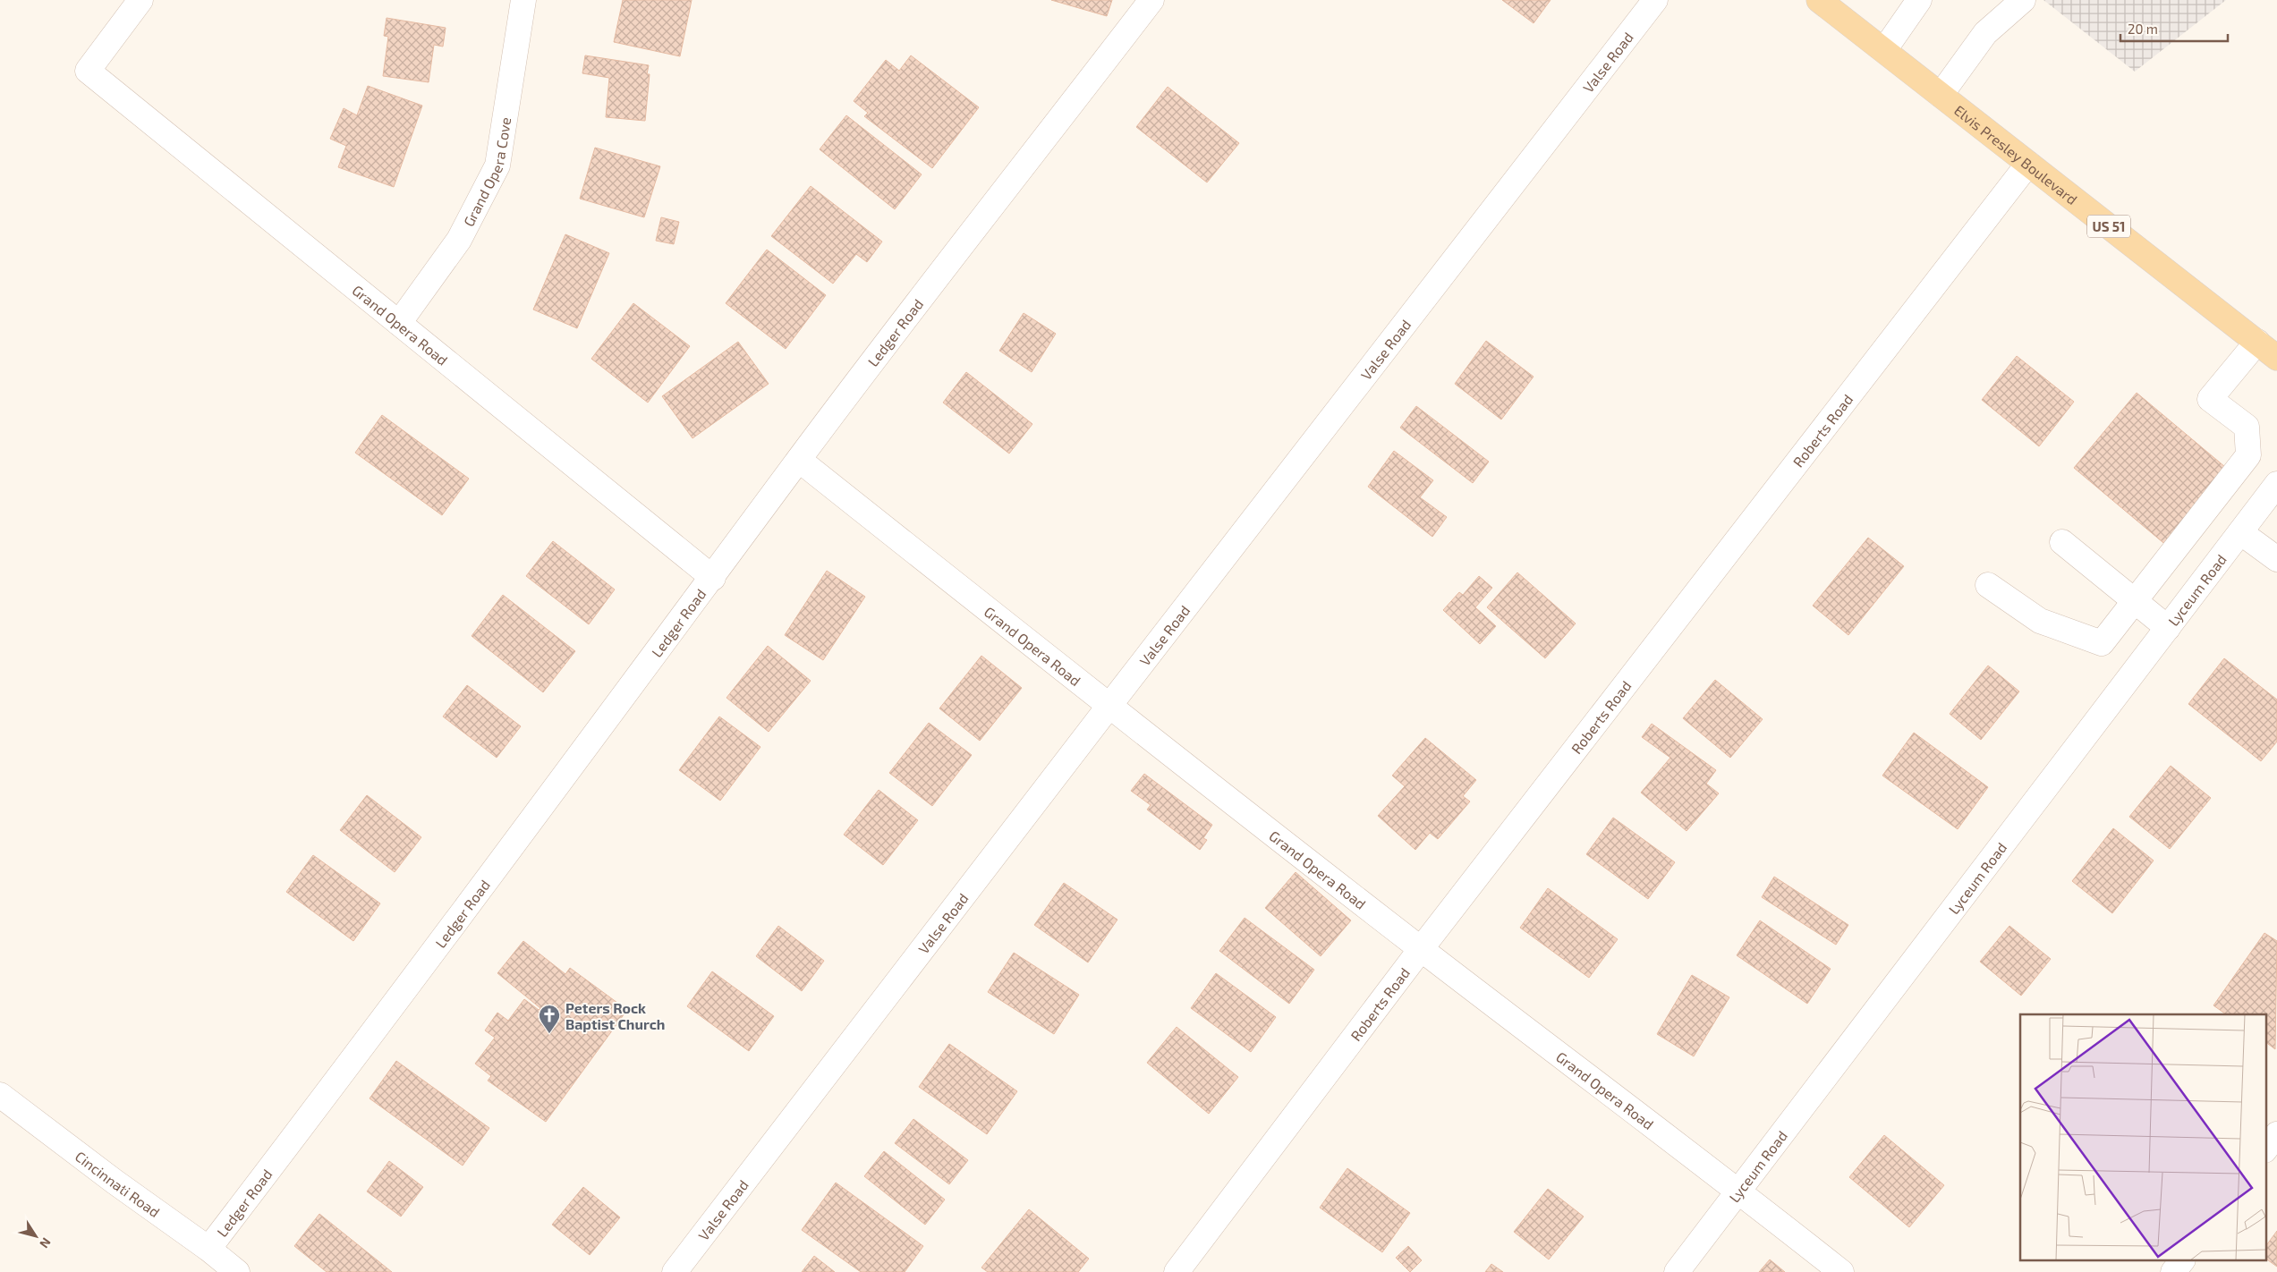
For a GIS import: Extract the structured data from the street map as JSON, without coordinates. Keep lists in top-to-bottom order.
{
  "streets": {
    "main road": ["Elvis Presley Boulevard", "US 51"],
    "street": [
      "Valse Road",
      "Grand Opera Cove",
      "Grand Opera Road",
      "Ledger Road",
      "Roberts Road",
      "Lyceum Road",
      "Cincinnati Road"
    ]
  },
  "crossings": [
    ["Valse Road", "Grand Opera Road"],
    ["Elvis Presley Boulevard", "Roberts Road"],
    ["Grand Opera Cove", "Grand Opera Road"],
    ["Grand Opera Road", "Ledger Road"],
    ["Grand Opera Road", "Roberts Road"],
    ["Grand Opera Road", "Lyceum Road"],
    ["Ledger Road", "Cincinnati Road"]
  ],
  "places": {
    "church": ["Peters Rock Baptist Church"]
  },
  "scale_bar": "20 m",
  "north": "bottom right"
}
